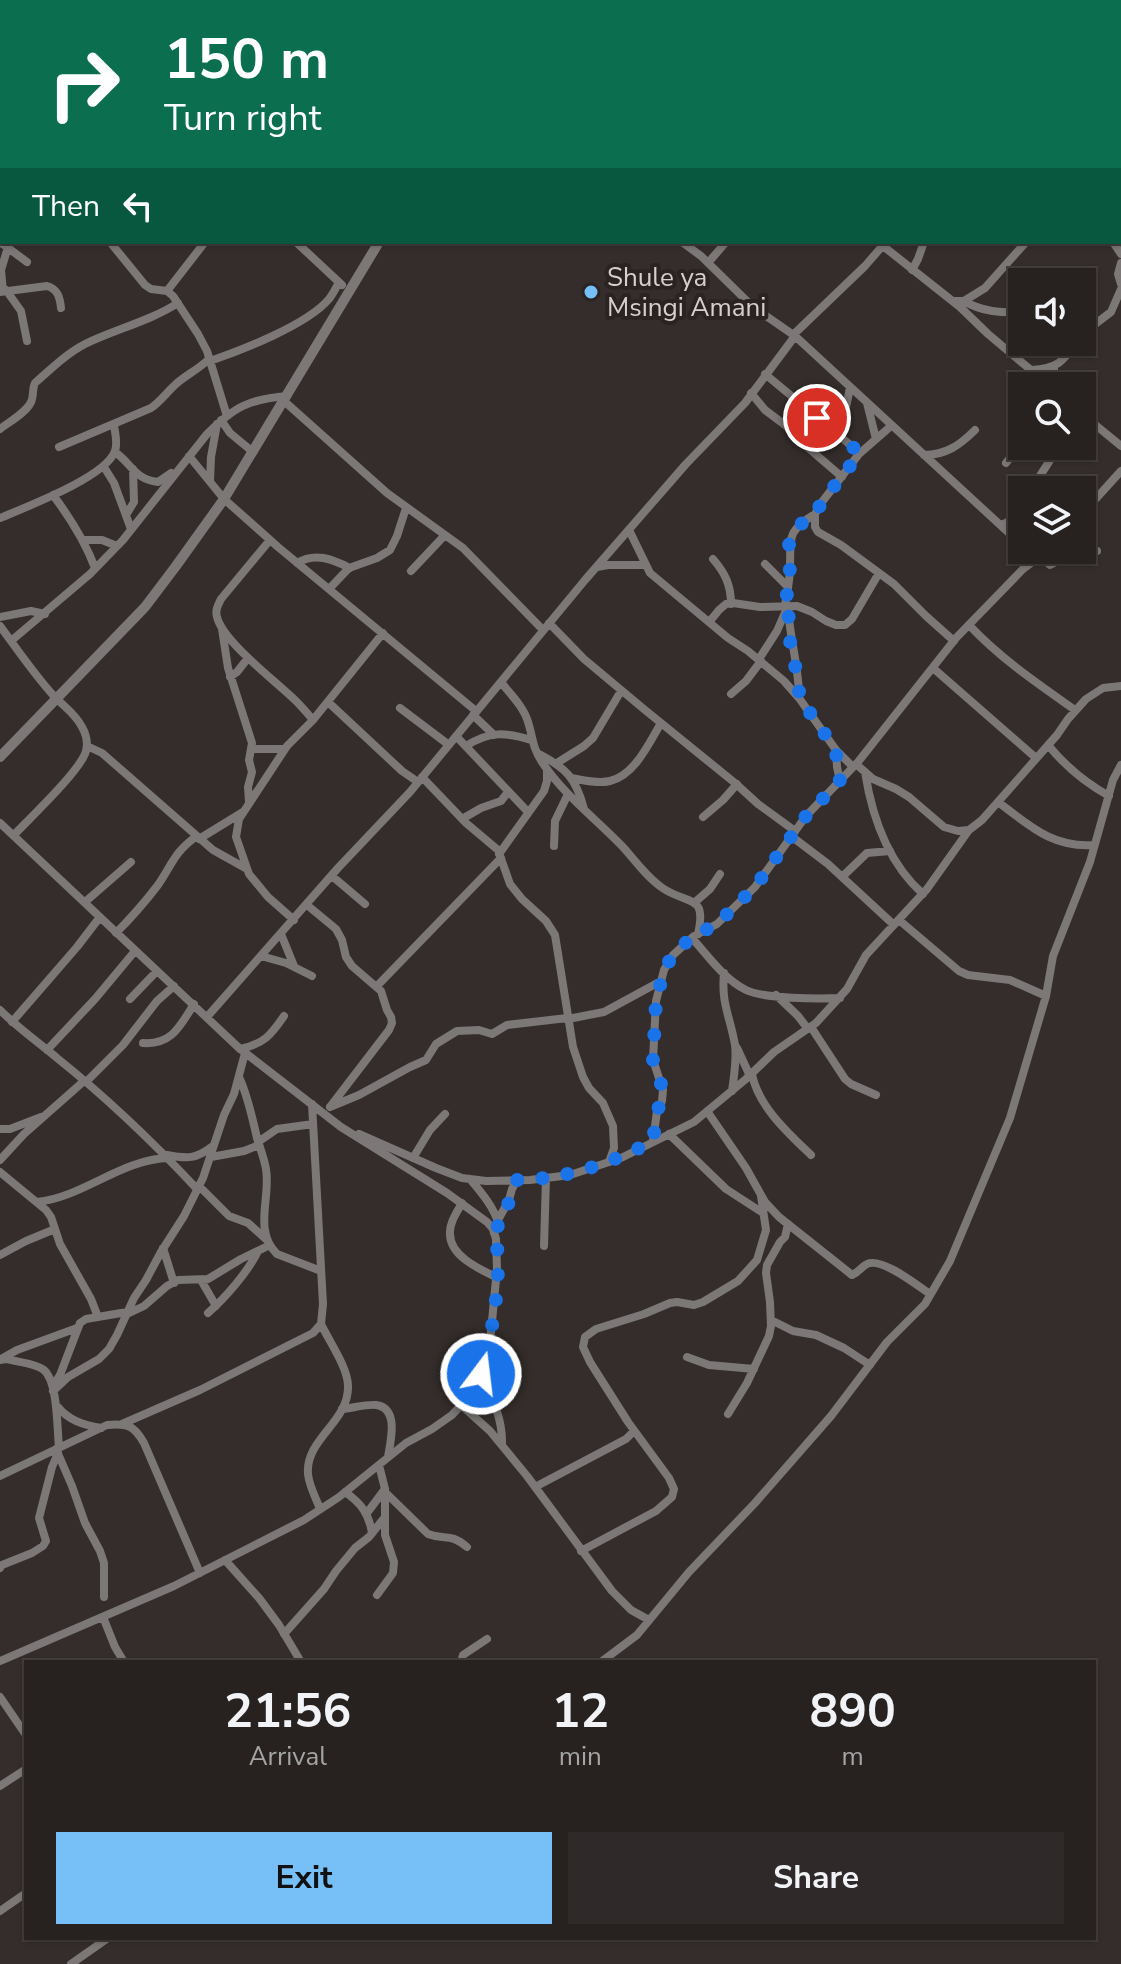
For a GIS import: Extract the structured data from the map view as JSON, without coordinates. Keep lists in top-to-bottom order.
{
  "places": ["Shule ya Msingi Amani"],
  "page": {
    "turn": ["150 m", "Turn right"],
    "then": "Then",
    "eta": [
      "21:56",
      "Arrival",
      "12",
      "min",
      "890",
      "m"
    ],
    "buttons": ["Exit", "Share"]
  }
}
